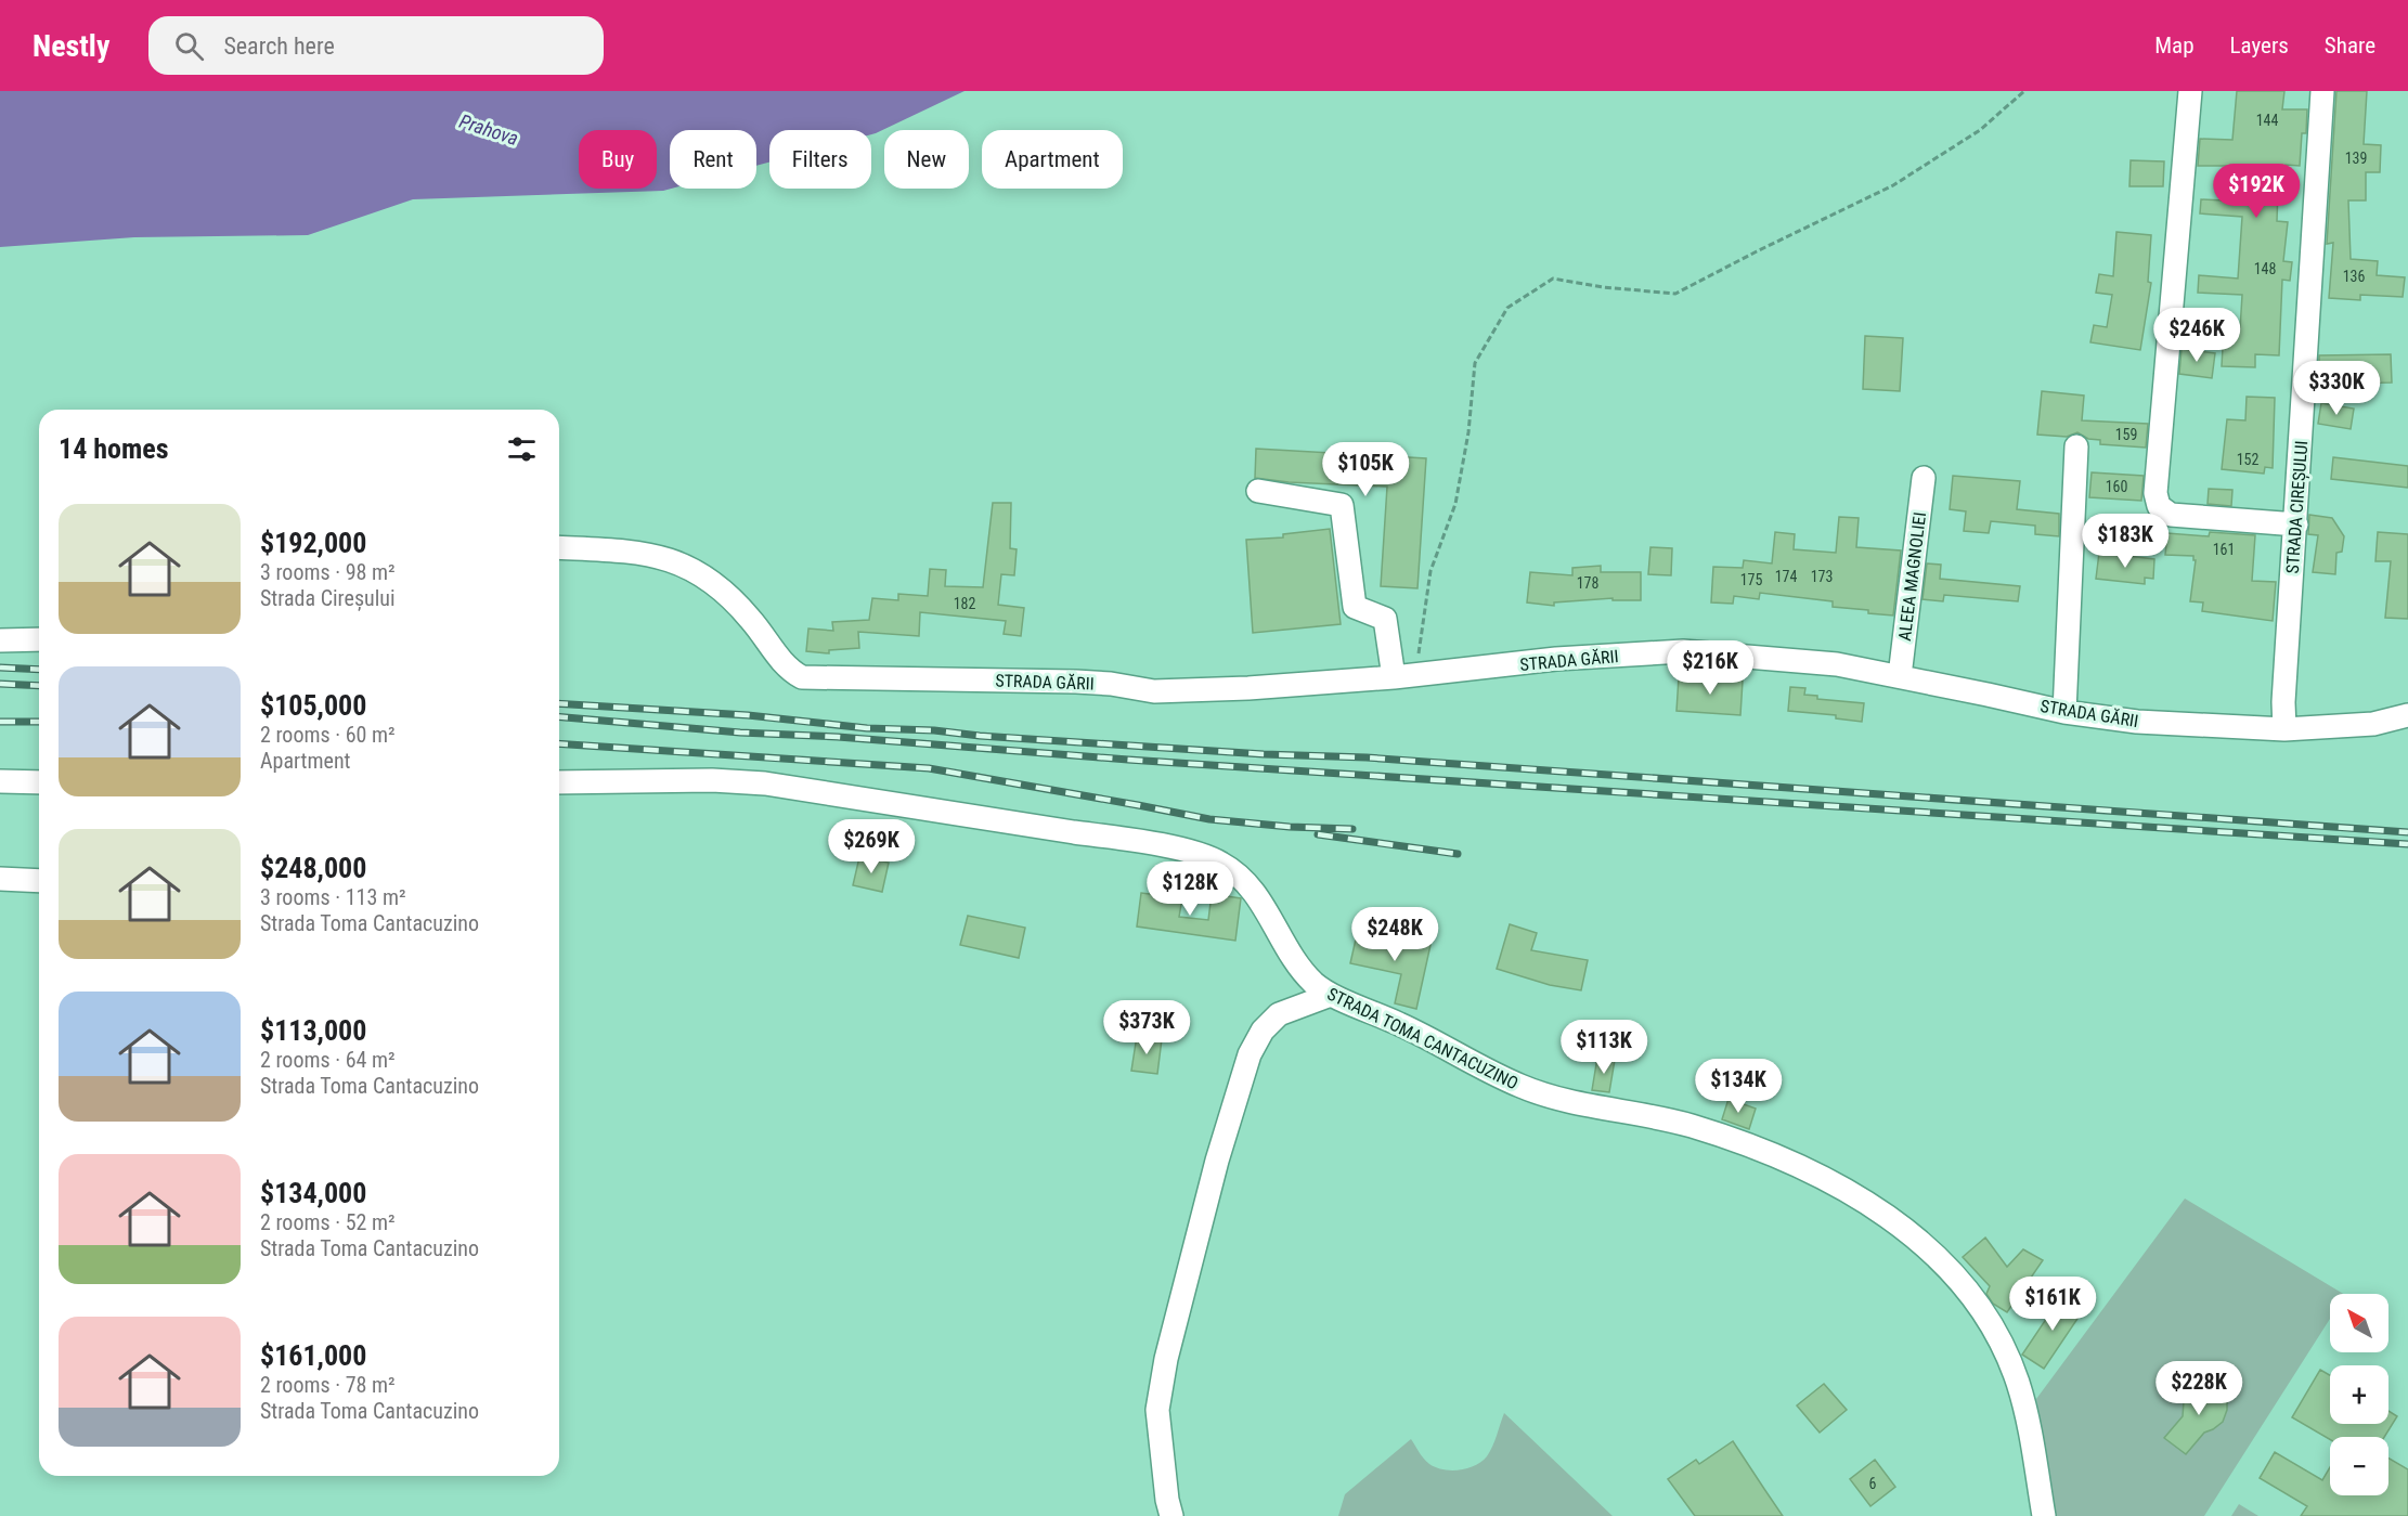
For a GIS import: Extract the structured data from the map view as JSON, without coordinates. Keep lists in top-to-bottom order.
{
  "streets": {
    "street": [
      "STRADA CIREȘULUI",
      "ALEEA MAGNOLIEI",
      "STRADA GĂRII",
      "STRADA TOMA CANTACUZINO"
    ]
  },
  "crossings": [
    ["STRADA CIREȘULUI", "STRADA GĂRII"],
    ["ALEEA MAGNOLIEI", "STRADA GĂRII"]
  ],
  "water": ["Prahova"],
  "house_numbers": [
    "144",
    "139",
    "148",
    "136",
    "159",
    "152",
    "160",
    "161",
    "174",
    "173",
    "175",
    "178",
    "182",
    "6"
  ],
  "north": "top left",
  "page": {
    "header": "Nestly",
    "search": "Search here",
    "nav": ["Map", "Layers", "Share"],
    "chip": [
      "Buy",
      "Rent",
      "Filters",
      "New",
      "Apartment"
    ],
    "price": [
      "$192K",
      "$246K",
      "$330K",
      "$105K",
      "$183K",
      "$216K",
      "$269K",
      "$128K",
      "$248K",
      "$373K",
      "$113K",
      "$134K",
      "$161K",
      "$228K"
    ],
    "heading": "14 homes",
    "list": [
      {
        "name": "$192,000",
        "note": "3 rooms · 98 m² · Strada Cireșului"
      },
      {
        "name": "$105,000",
        "note": "2 rooms · 60 m² · Apartment"
      },
      {
        "name": "$248,000",
        "note": "3 rooms · 113 m² · Strada Toma Cantacuzino"
      },
      {
        "name": "$113,000",
        "note": "2 rooms · 64 m² · Strada Toma Cantacuzino"
      },
      {
        "name": "$134,000",
        "note": "2 rooms · 52 m² · Strada Toma Cantacuzino"
      },
      {
        "name": "$161,000",
        "note": "2 rooms · 78 m² · Strada Toma Cantacuzino"
      }
    ],
    "map_buttons": ["+", "−"]
  }
}
